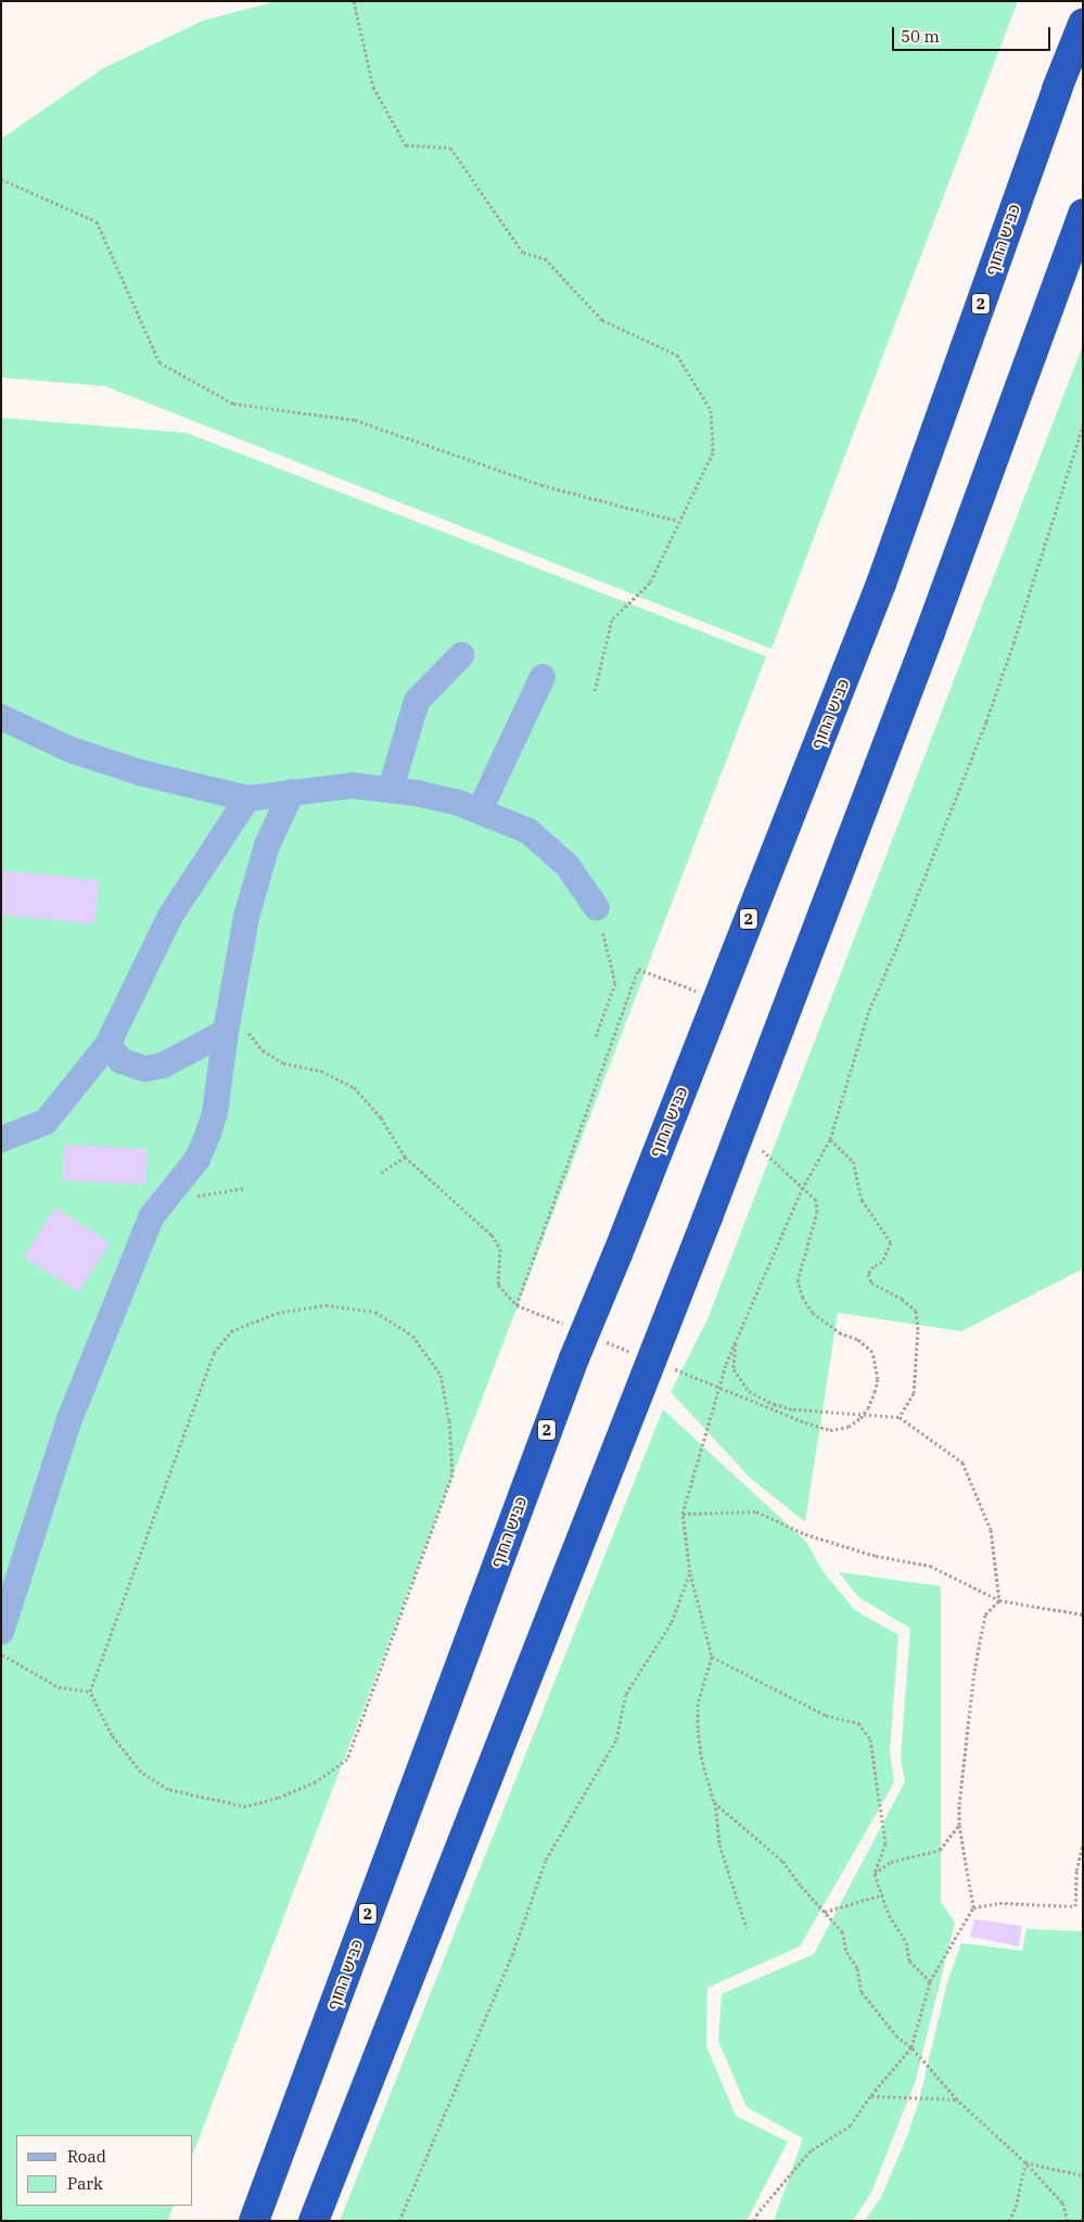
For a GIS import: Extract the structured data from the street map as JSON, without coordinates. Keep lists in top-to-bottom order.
{
  "streets": {
    "highway": ["כביש החוף", "2"]
  },
  "legend": ["Road", "Park"],
  "scale_bar": "50 m"
}
